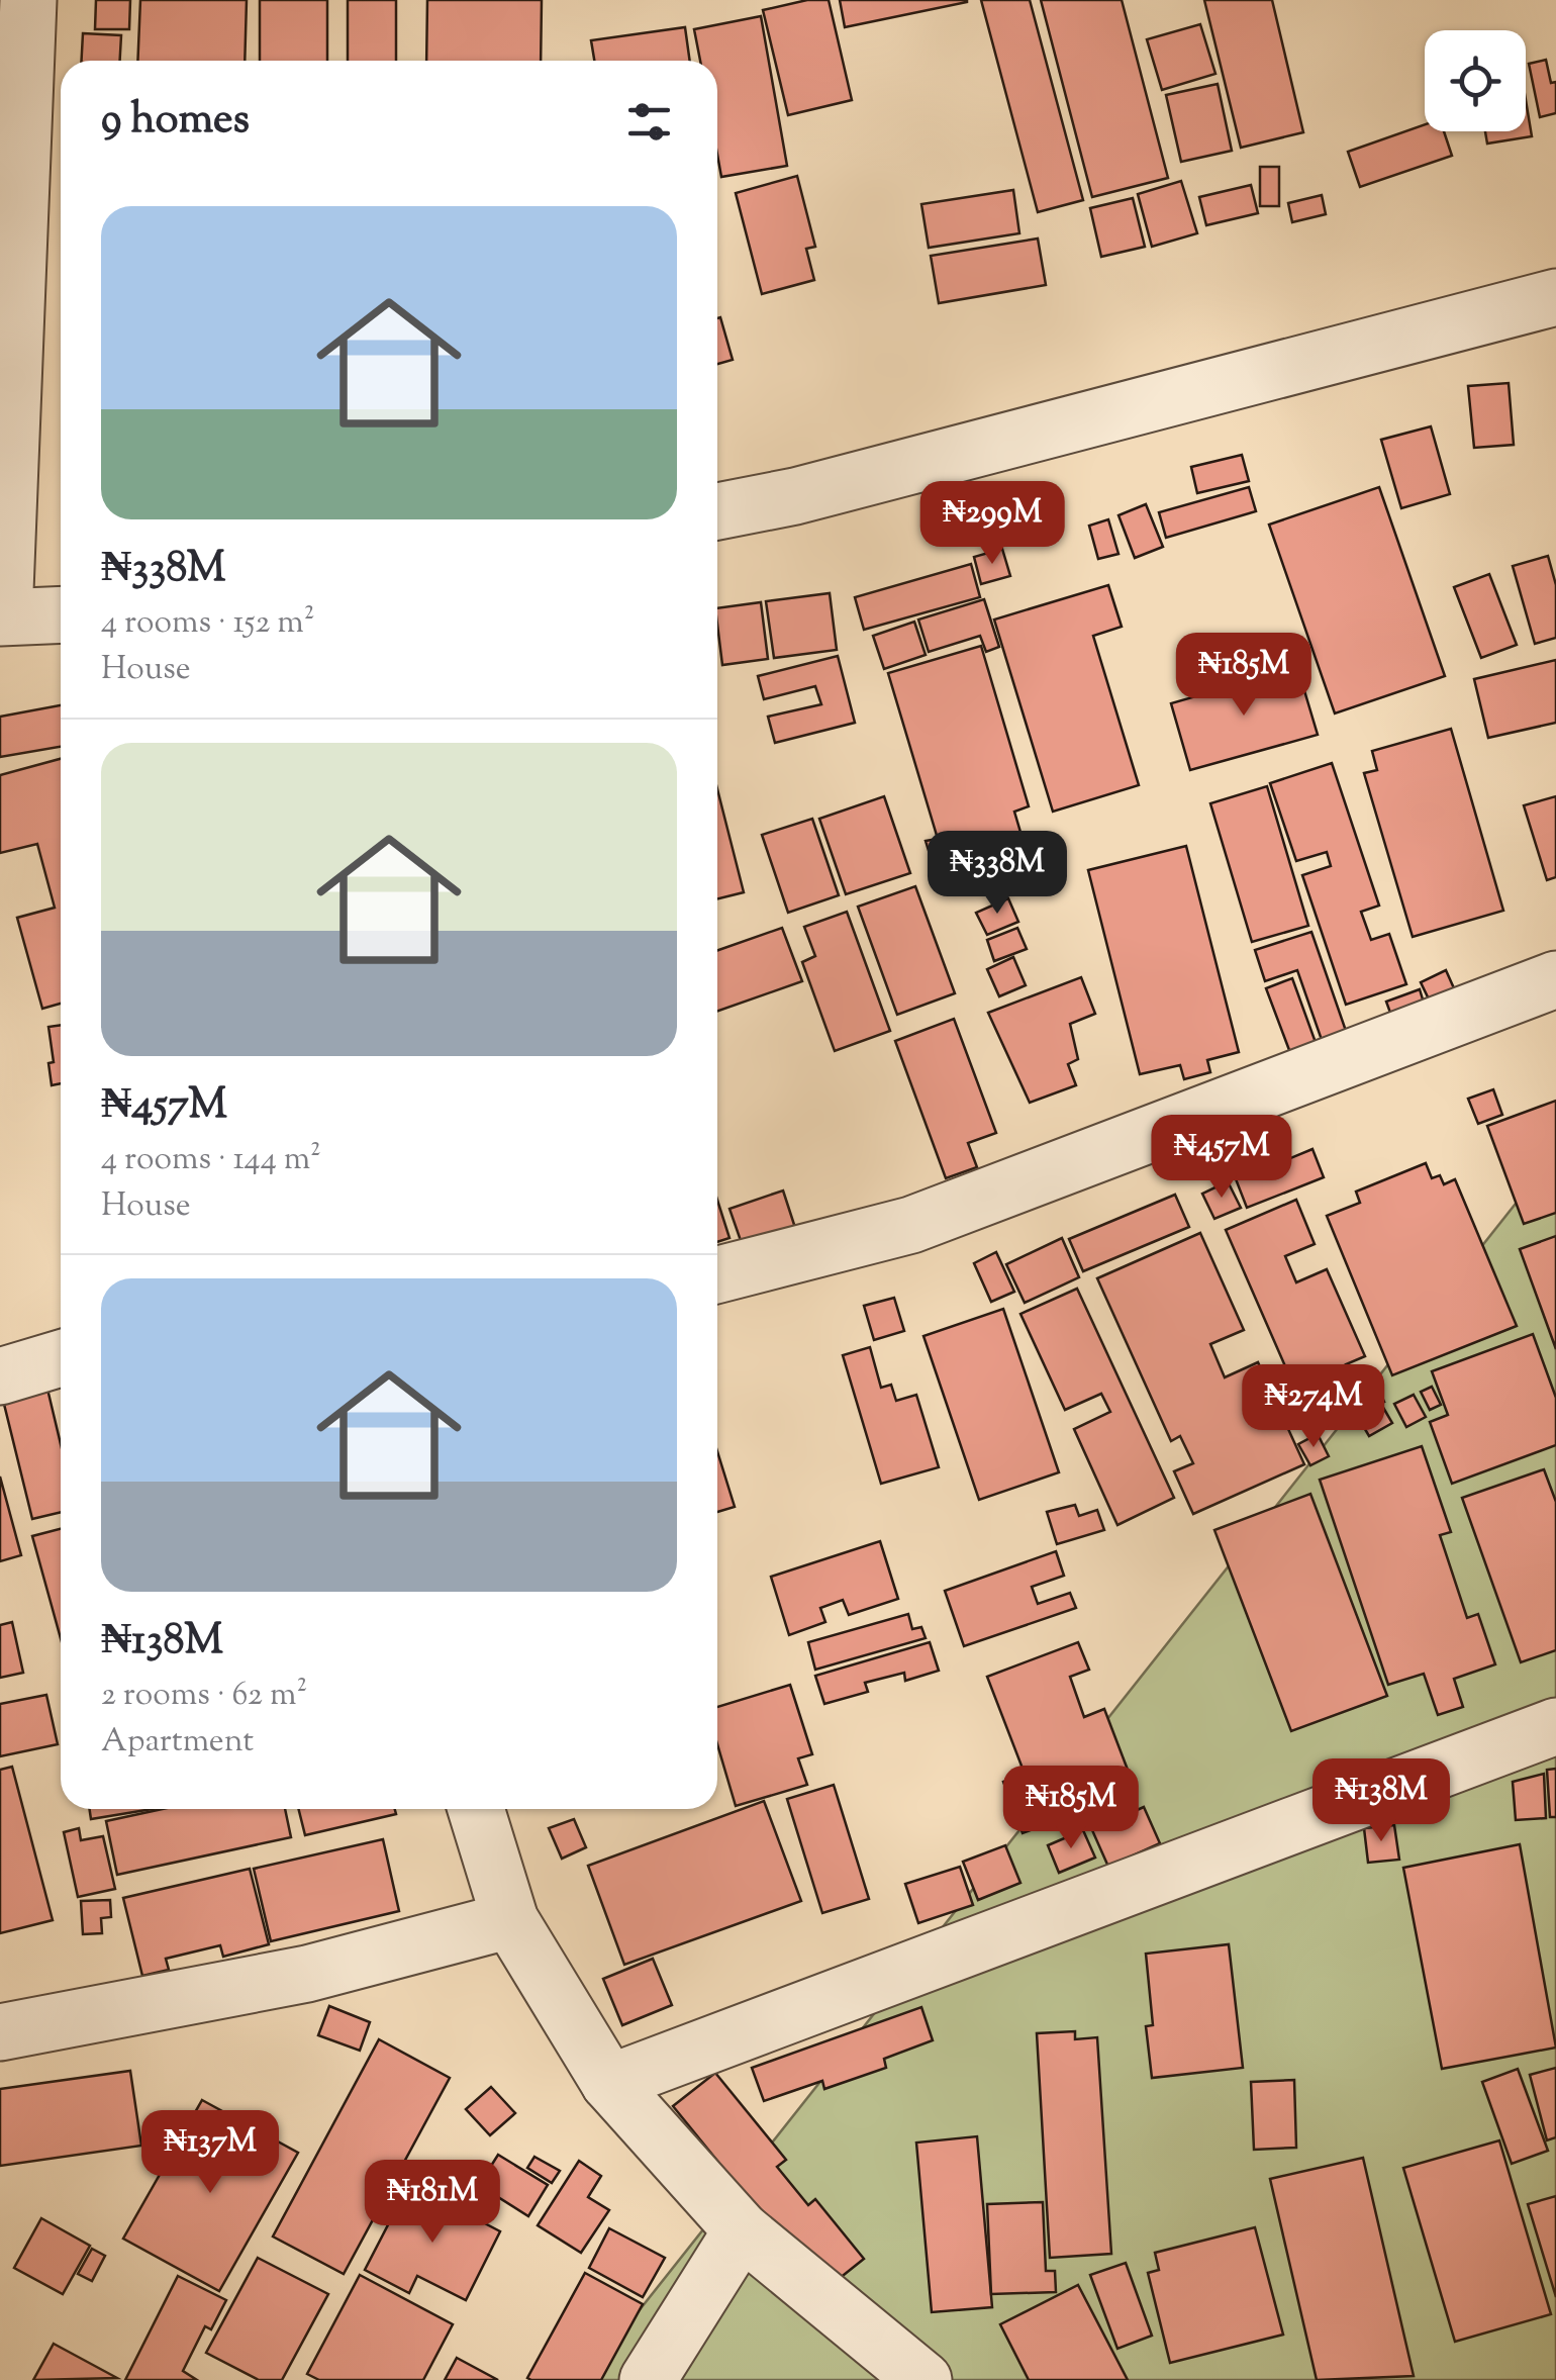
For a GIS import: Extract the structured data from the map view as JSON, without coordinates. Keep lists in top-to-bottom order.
{
  "page": {
    "heading": "9 homes",
    "list": [
      {
        "name": "₦338M",
        "note": "4 rooms · 152 m² · House"
      },
      {
        "name": "₦457M",
        "note": "4 rooms · 144 m² · House"
      },
      {
        "name": "₦138M",
        "note": "2 rooms · 62 m² · Apartment"
      }
    ],
    "price": [
      "₦299M",
      "₦185M",
      "₦338M",
      "₦457M",
      "₦274M",
      "₦138M",
      "₦185M",
      "₦137M",
      "₦181M"
    ]
  }
}
